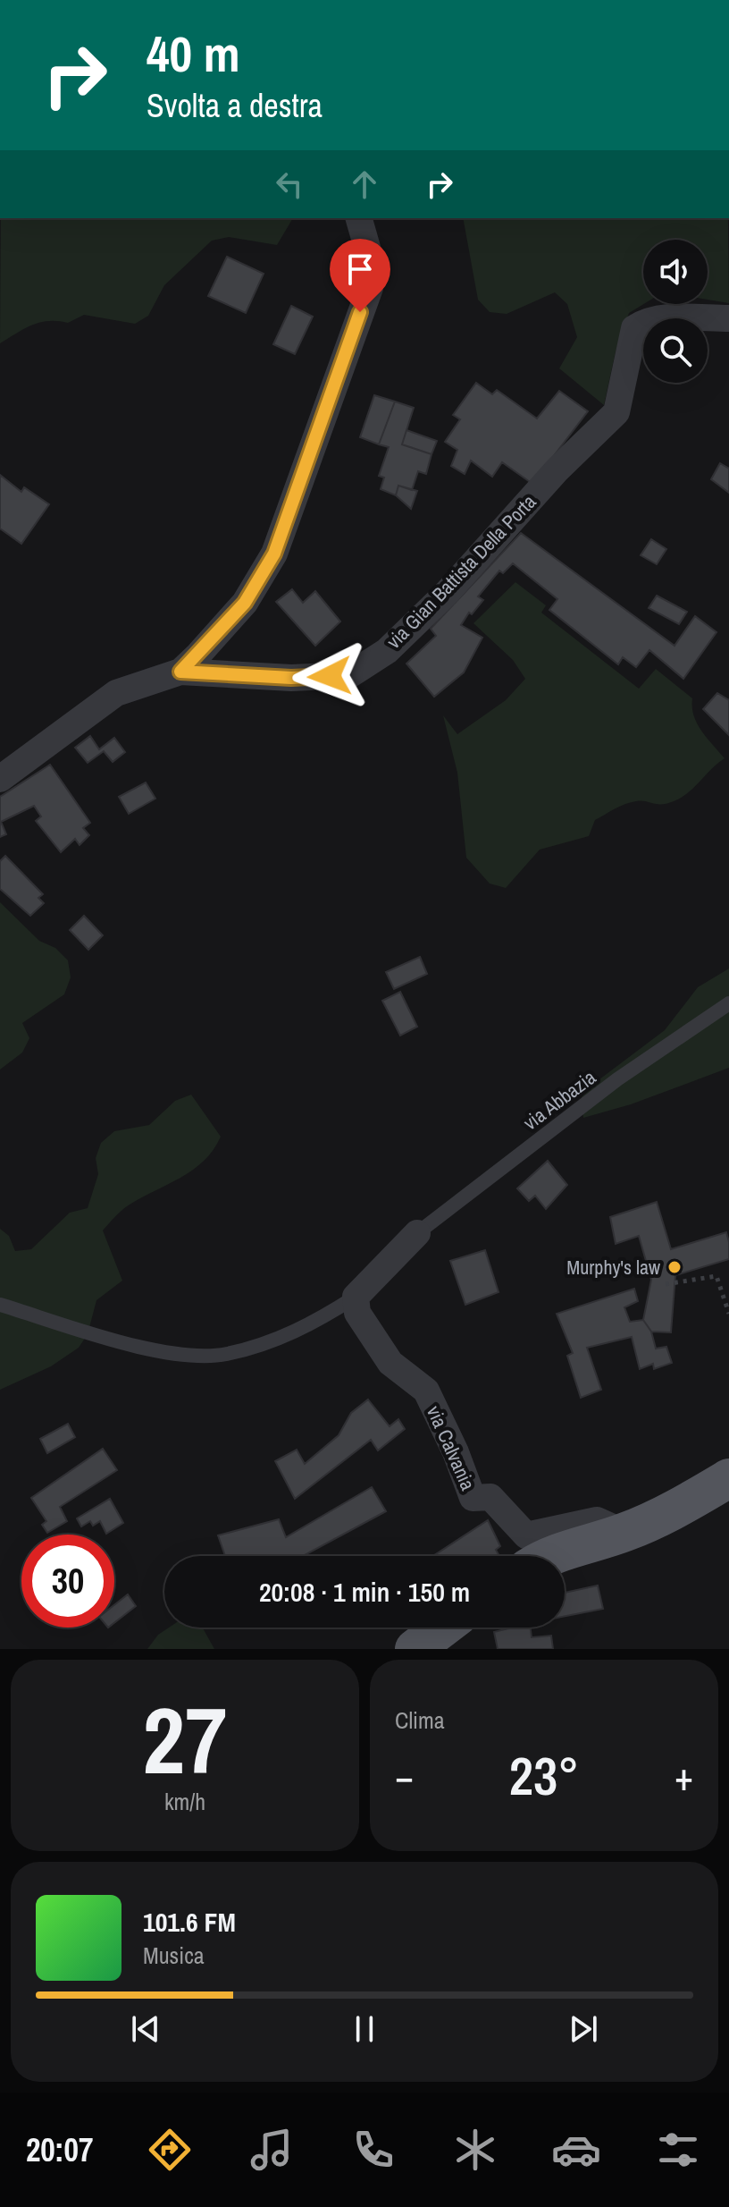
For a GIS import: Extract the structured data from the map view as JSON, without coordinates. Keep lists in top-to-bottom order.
{
  "streets": {
    "street": ["via Gian Battista Della Porta", "via Calvania"],
    "lane": ["via Abbazia"]
  },
  "places": ["Murphy's law"],
  "page": {
    "turn": ["40 m", "Svolta a destra"],
    "limit": "30",
    "trip": "20:08 · 1 min · 150 m",
    "tile": [
      ["27", "km/h"],
      "Clima"
    ],
    "heat": ["−", "23°", "+"],
    "song": ["101.6 FM", "Musica"],
    "tabs": "20:07"
  }
}
